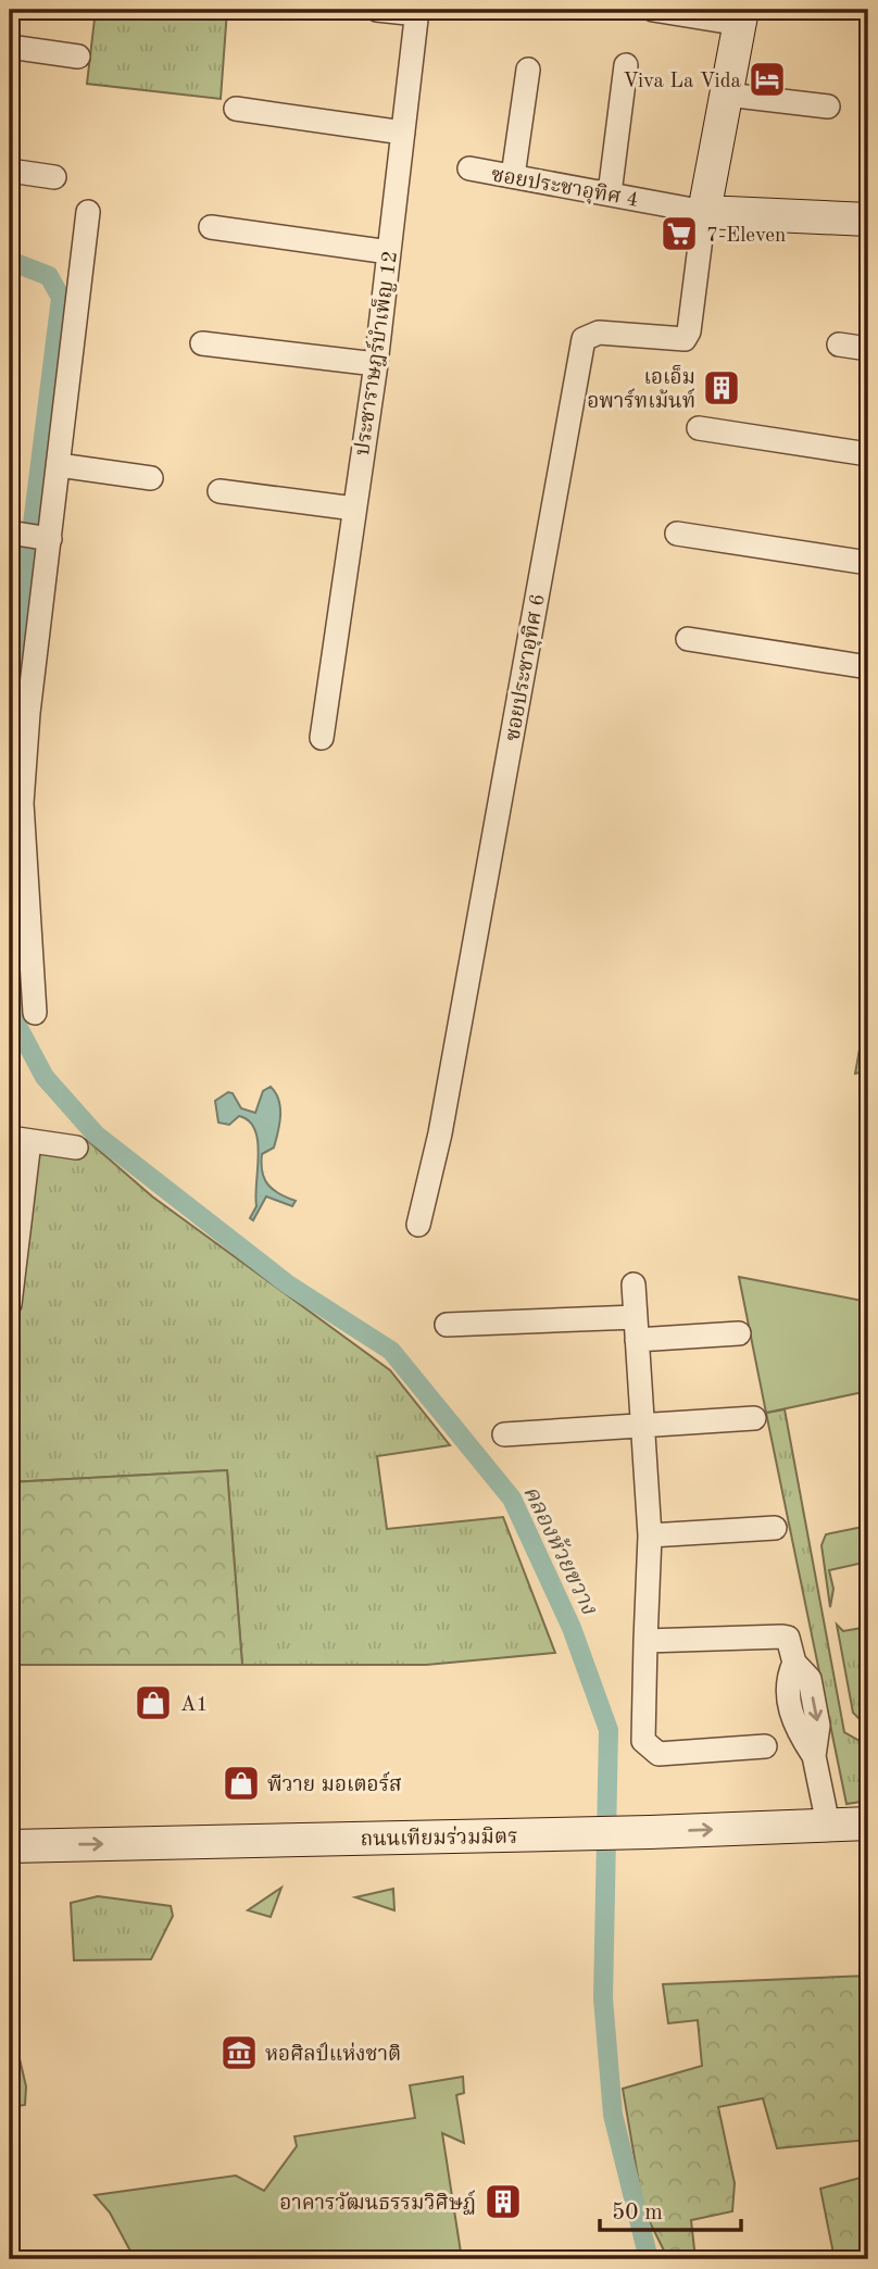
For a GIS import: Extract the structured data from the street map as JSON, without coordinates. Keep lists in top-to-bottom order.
{
  "streets": {
    "street": [
      "ซอยประชาอุทิศ 4",
      "ประชาราษฎร์บำเพ็ญ 12",
      "ซอยประชาอุทิศ 6",
      "ถนนเทียมร่วมมิตร"
    ]
  },
  "crossings": [
    ["ซอยประชาอุทิศ 4", "ซอยประชาอุทิศ 6"]
  ],
  "one_way": ["ถนนเทียมร่วมมิตร"],
  "water": ["คลองห้วยขวาง"],
  "places": {
    "hotel": ["Viva La Vida"],
    "supermarket": ["7-Eleven"],
    "building": ["เอเอ็ม อพาร์ทเม้นท์", "อาคารวัฒนธรรมวิศิษฏ์"],
    "shop": ["A1", "พีวาย มอเตอร์ส"],
    "museum": ["หอศิลป์แห่งชาติ"]
  },
  "scale_bar": "50 m"
}
